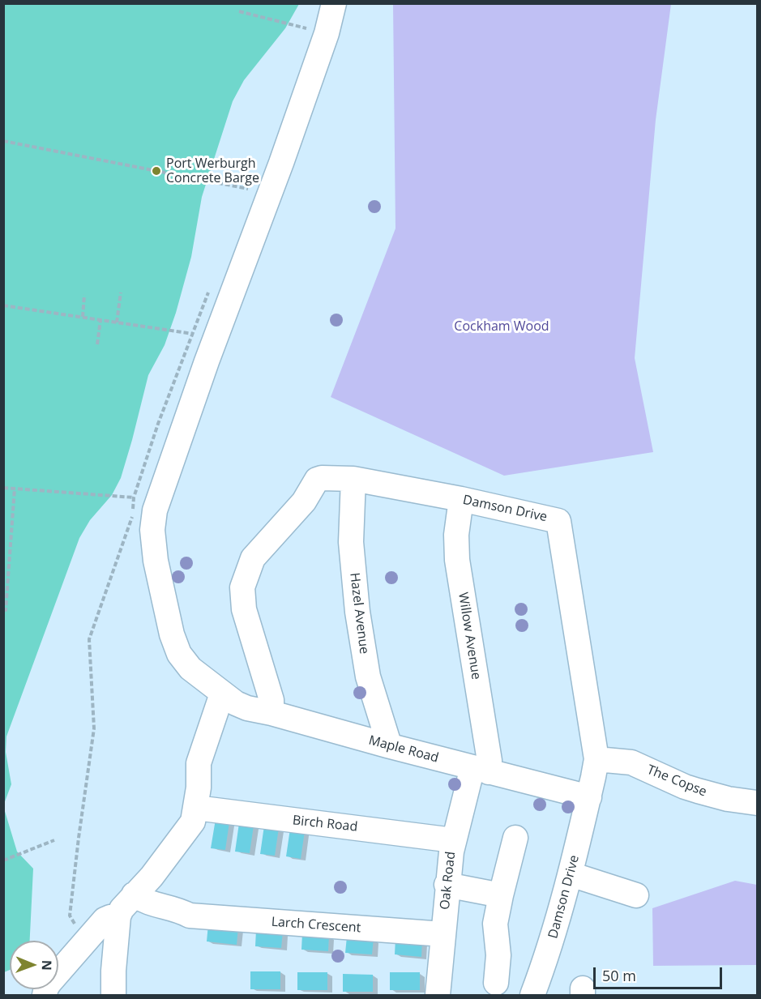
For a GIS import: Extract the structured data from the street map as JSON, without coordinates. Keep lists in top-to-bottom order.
{
  "streets": {
    "street": [
      "Damson Drive",
      "Hazel Avenue",
      "Willow Avenue",
      "Maple Road",
      "The Copse",
      "Birch Road",
      "Oak Road",
      "Larch Crescent"
    ]
  },
  "crossings": [
    ["Damson Drive", "Hazel Avenue"],
    ["Damson Drive", "Willow Avenue"],
    ["Damson Drive", "Maple Road"],
    ["Damson Drive", "The Copse"],
    ["Hazel Avenue", "Maple Road"],
    ["Willow Avenue", "Maple Road"],
    ["Willow Avenue", "Oak Road"],
    ["Maple Road", "Oak Road"],
    ["Birch Road", "Oak Road"],
    ["Oak Road", "Larch Crescent"]
  ],
  "parks": ["Cockham Wood"],
  "places": ["Port Werburgh Concrete Barge"],
  "scale_bar": "50 m",
  "north": "right"
}
